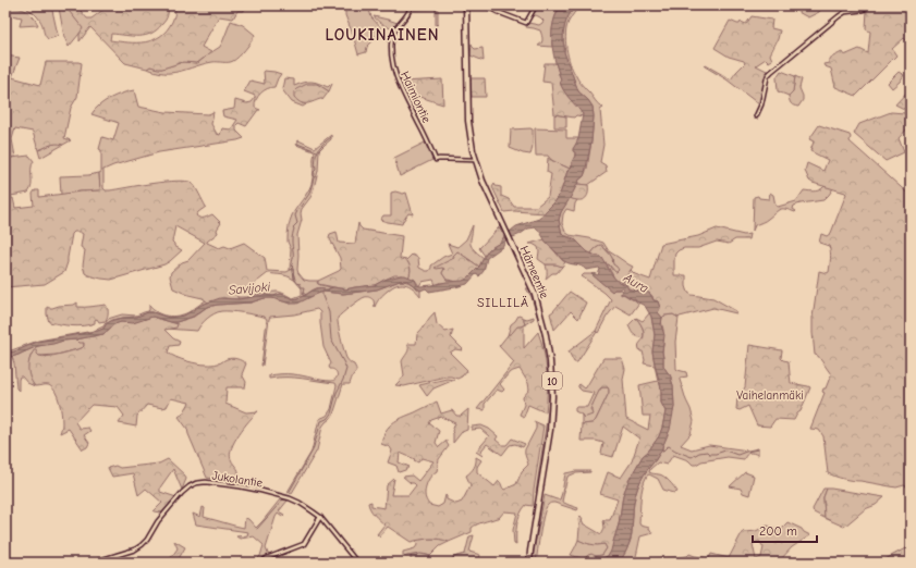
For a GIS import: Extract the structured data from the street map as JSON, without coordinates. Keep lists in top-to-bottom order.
{
  "streets": {
    "highway": ["Hämeentie", "10"],
    "street": ["Haimiontie", "Jukolantie"]
  },
  "crossings": [
    ["Haimiontie", "Hämeentie"]
  ],
  "districts": ["LOUKINAINEN", "SILLILÄ"],
  "water": ["Aura", "Savijoki"],
  "parks": ["Vaihelanmäki"],
  "scale_bar": "200 m"
}
